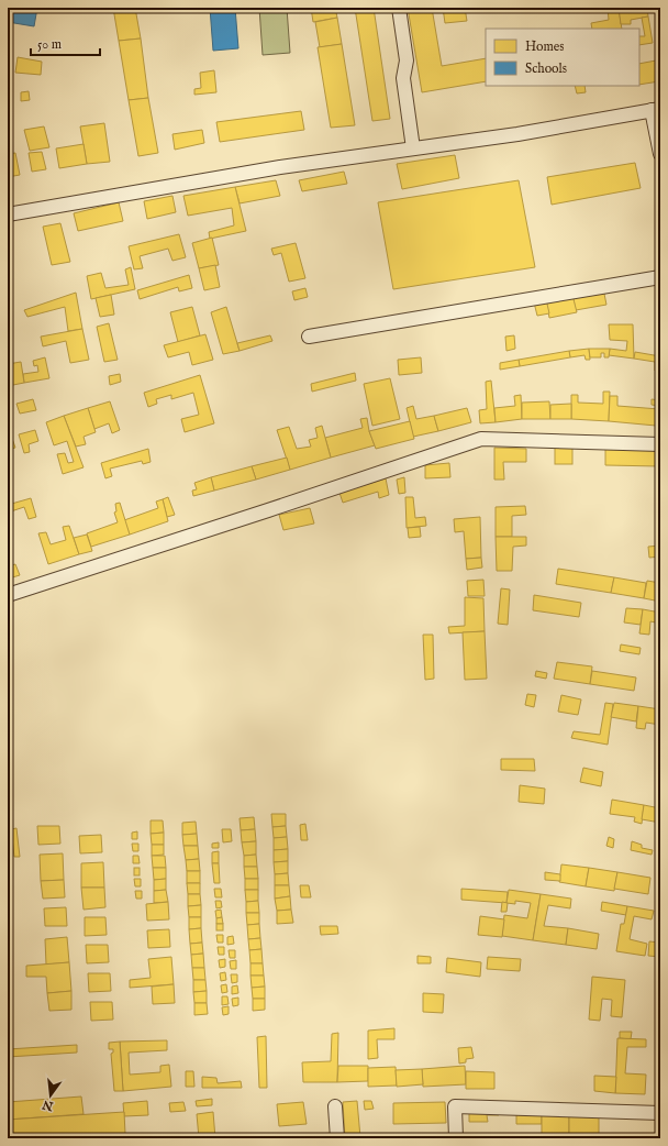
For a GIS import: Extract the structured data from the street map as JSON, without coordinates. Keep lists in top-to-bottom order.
{
  "legend": ["Homes", "Schools"],
  "scale_bar": "50 m",
  "north": "bottom"
}
